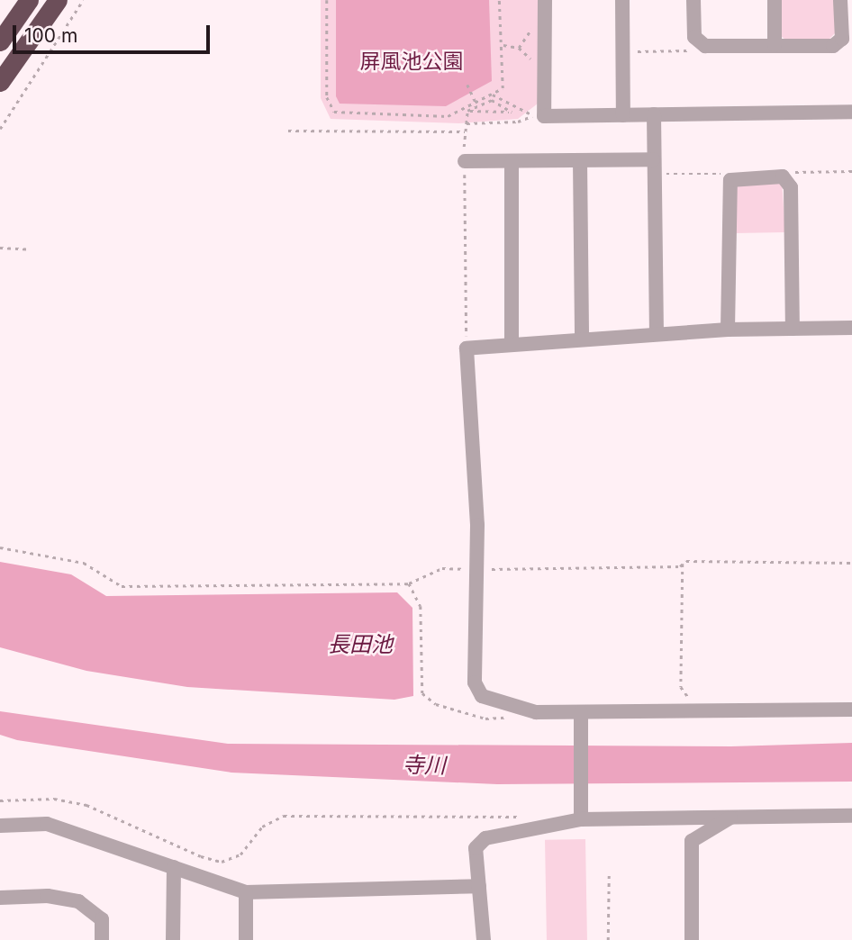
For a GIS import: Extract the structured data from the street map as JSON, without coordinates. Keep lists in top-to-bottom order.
{
  "water": ["長田池", "寺川"],
  "parks": ["屏風池公園"],
  "scale_bar": "100 m"
}
